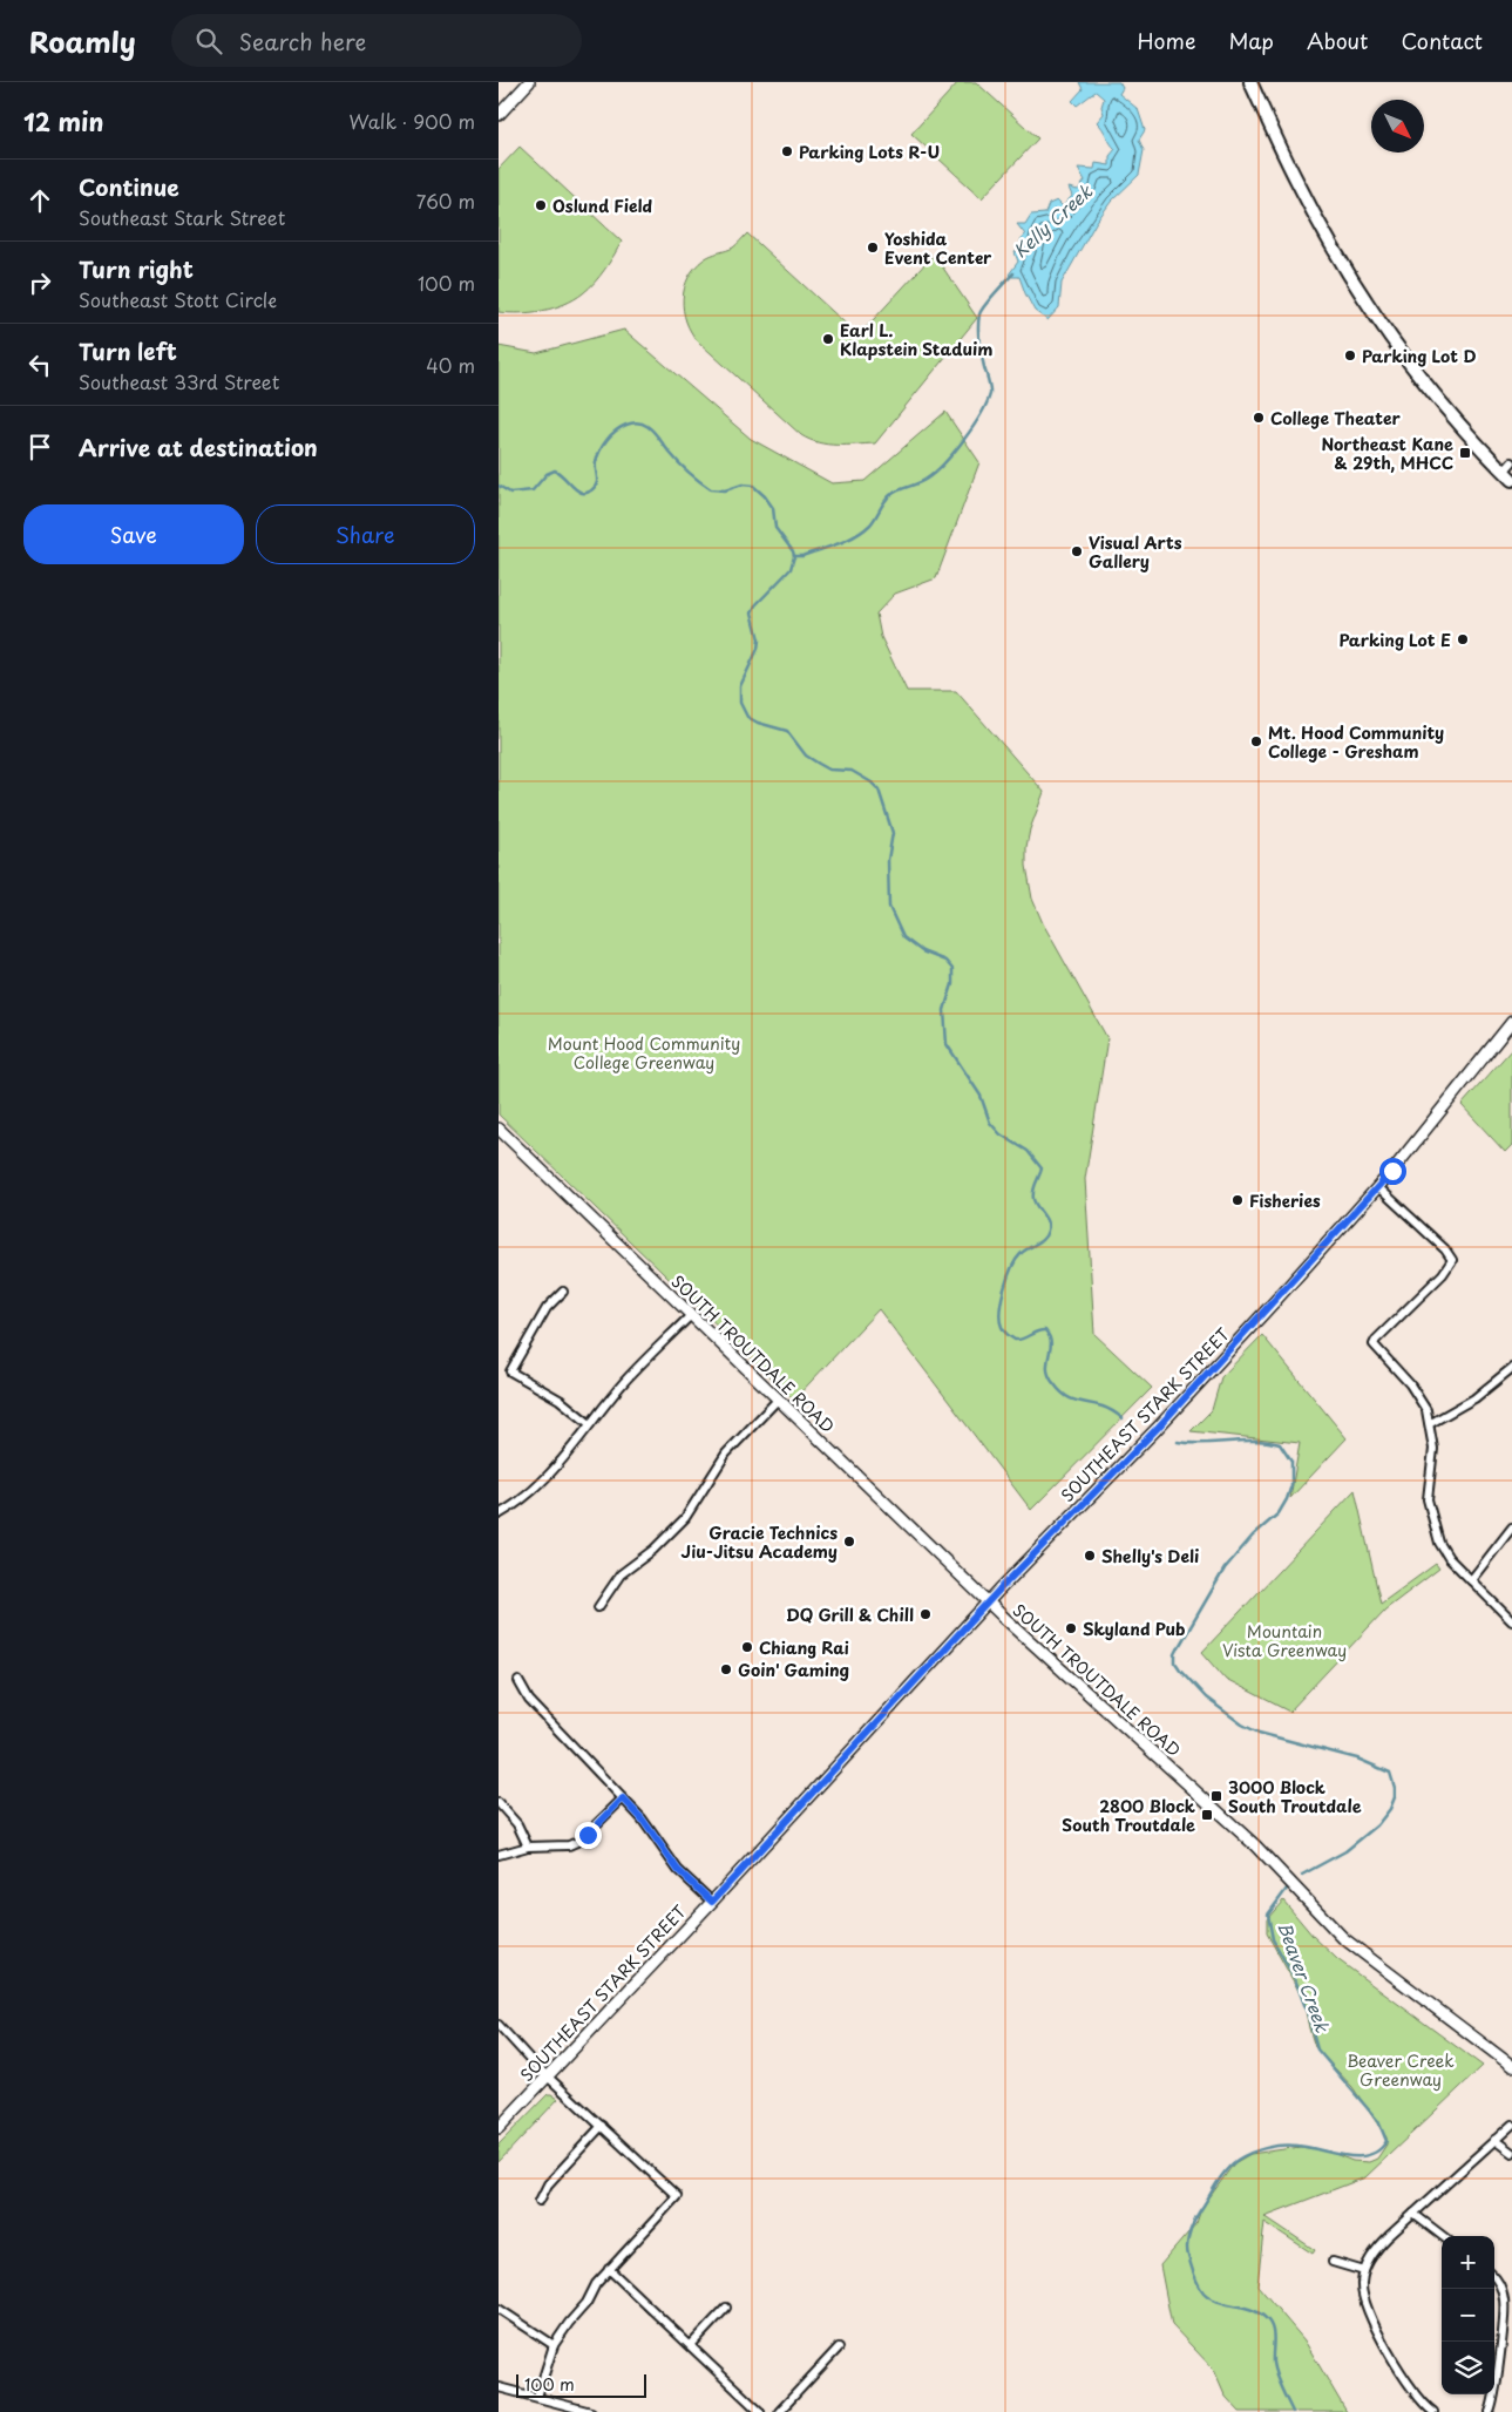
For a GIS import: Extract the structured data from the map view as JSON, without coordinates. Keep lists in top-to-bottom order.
{
  "streets": {
    "main road": ["SOUTH TROUTDALE ROAD", "SOUTHEAST STARK STREET"]
  },
  "crossings": [
    ["SOUTH TROUTDALE ROAD", "SOUTHEAST STARK STREET"]
  ],
  "water": ["Kelly Creek", "Beaver Creek"],
  "parks": ["Mount Hood Community College Greenway", "Mountain Vista Greenway", "Beaver Creek Greenway"],
  "places": {
    "other": [
      "Parking Lots R-U",
      "Oslund Field",
      "Yoshida Event Center",
      "Earl L. Klapstein Staduim",
      "Parking Lot D",
      "College Theater",
      "Visual Arts Gallery",
      "Parking Lot E",
      "Mt. Hood Community College - Gresham",
      "Fisheries",
      "Gracie Technics Jiu-Jitsu Academy",
      "Shelly's Deli",
      "DQ Grill & Chill",
      "Skyland Pub",
      "Chiang Rai",
      "Goin' Gaming"
    ],
    "transit": ["Northeast Kane & 29th, MHCC", "3000 Block South Troutdale", "2800 Block South Troutdale"]
  },
  "scale_bar": "100 m",
  "north": "bottom right",
  "page": {
    "header": "Roamly",
    "search": "Search here",
    "nav": [
      "Home",
      "Map",
      "About",
      "Contact"
    ],
    "heading": ["12 min", "Walk · 900 m"],
    "list": [
      ["Continue", "Southeast Stark Street", "760 m"],
      ["Turn right", "Southeast Stott Circle", "100 m"],
      ["Turn left", "Southeast 33rd Street", "40 m"],
      "Arrive at destination"
    ],
    "buttons": ["Save", "Share"],
    "map_buttons": ["+", "−"],
    "scale": "100 m"
  }
}
